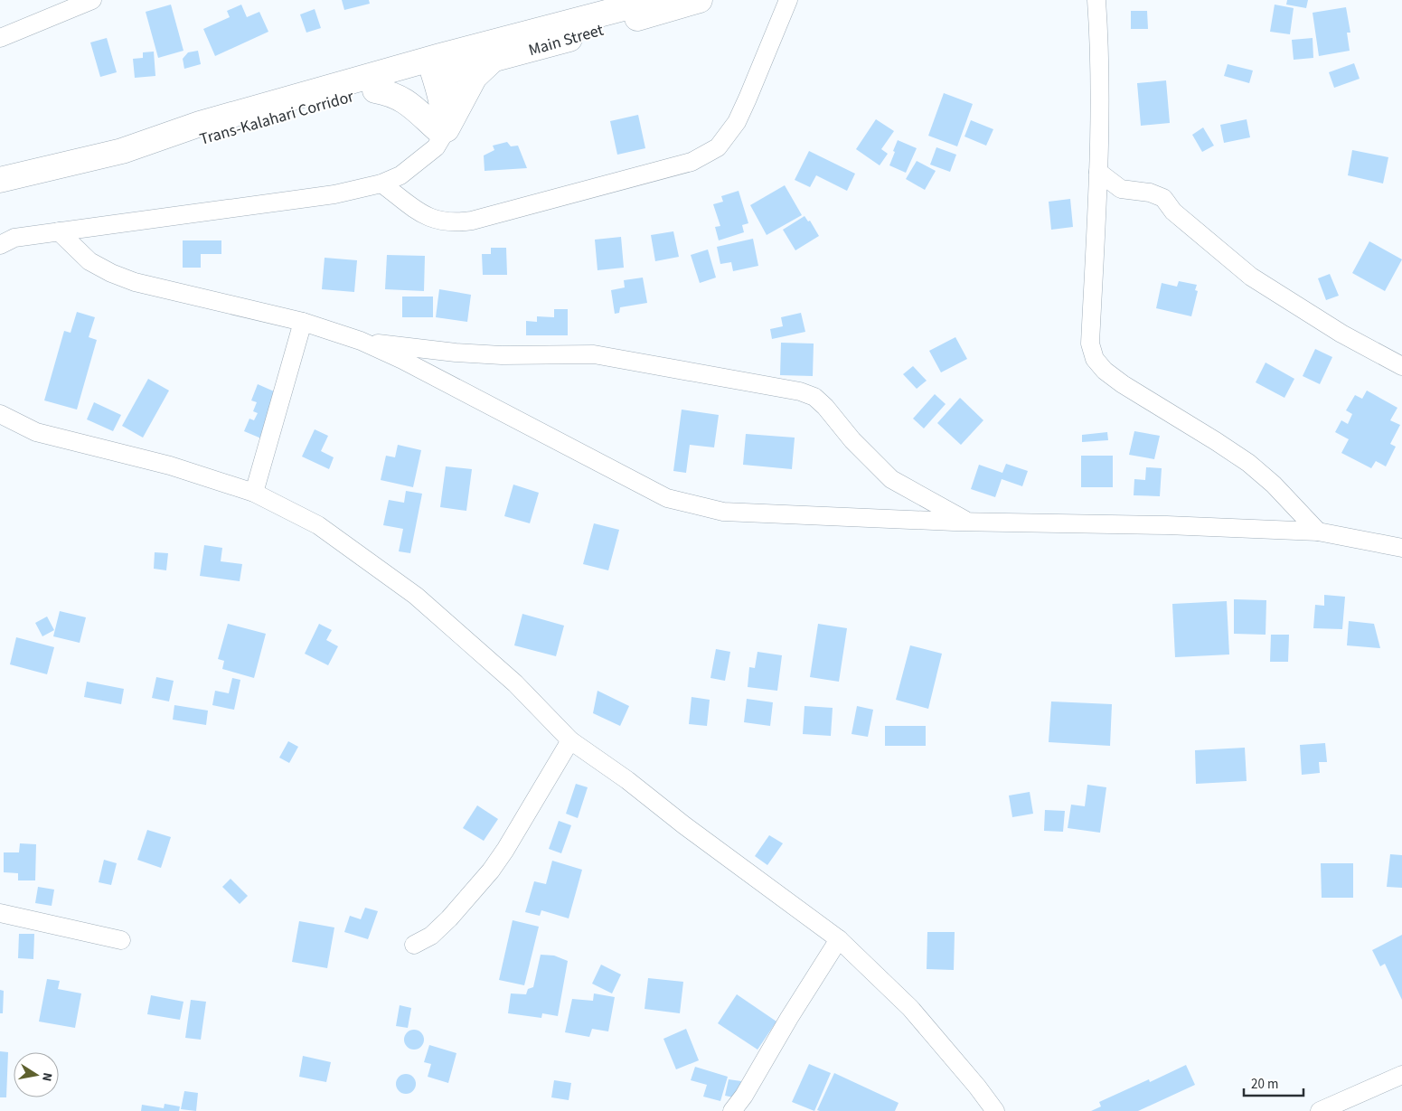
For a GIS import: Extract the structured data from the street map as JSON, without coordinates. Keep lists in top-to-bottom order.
{
  "streets": {
    "highway": ["Main Street", "Trans-Kalahari Corridor"]
  },
  "crossings": [
    ["Main Street", "Trans-Kalahari Corridor"]
  ],
  "scale_bar": "20 m",
  "north": "right"
}
